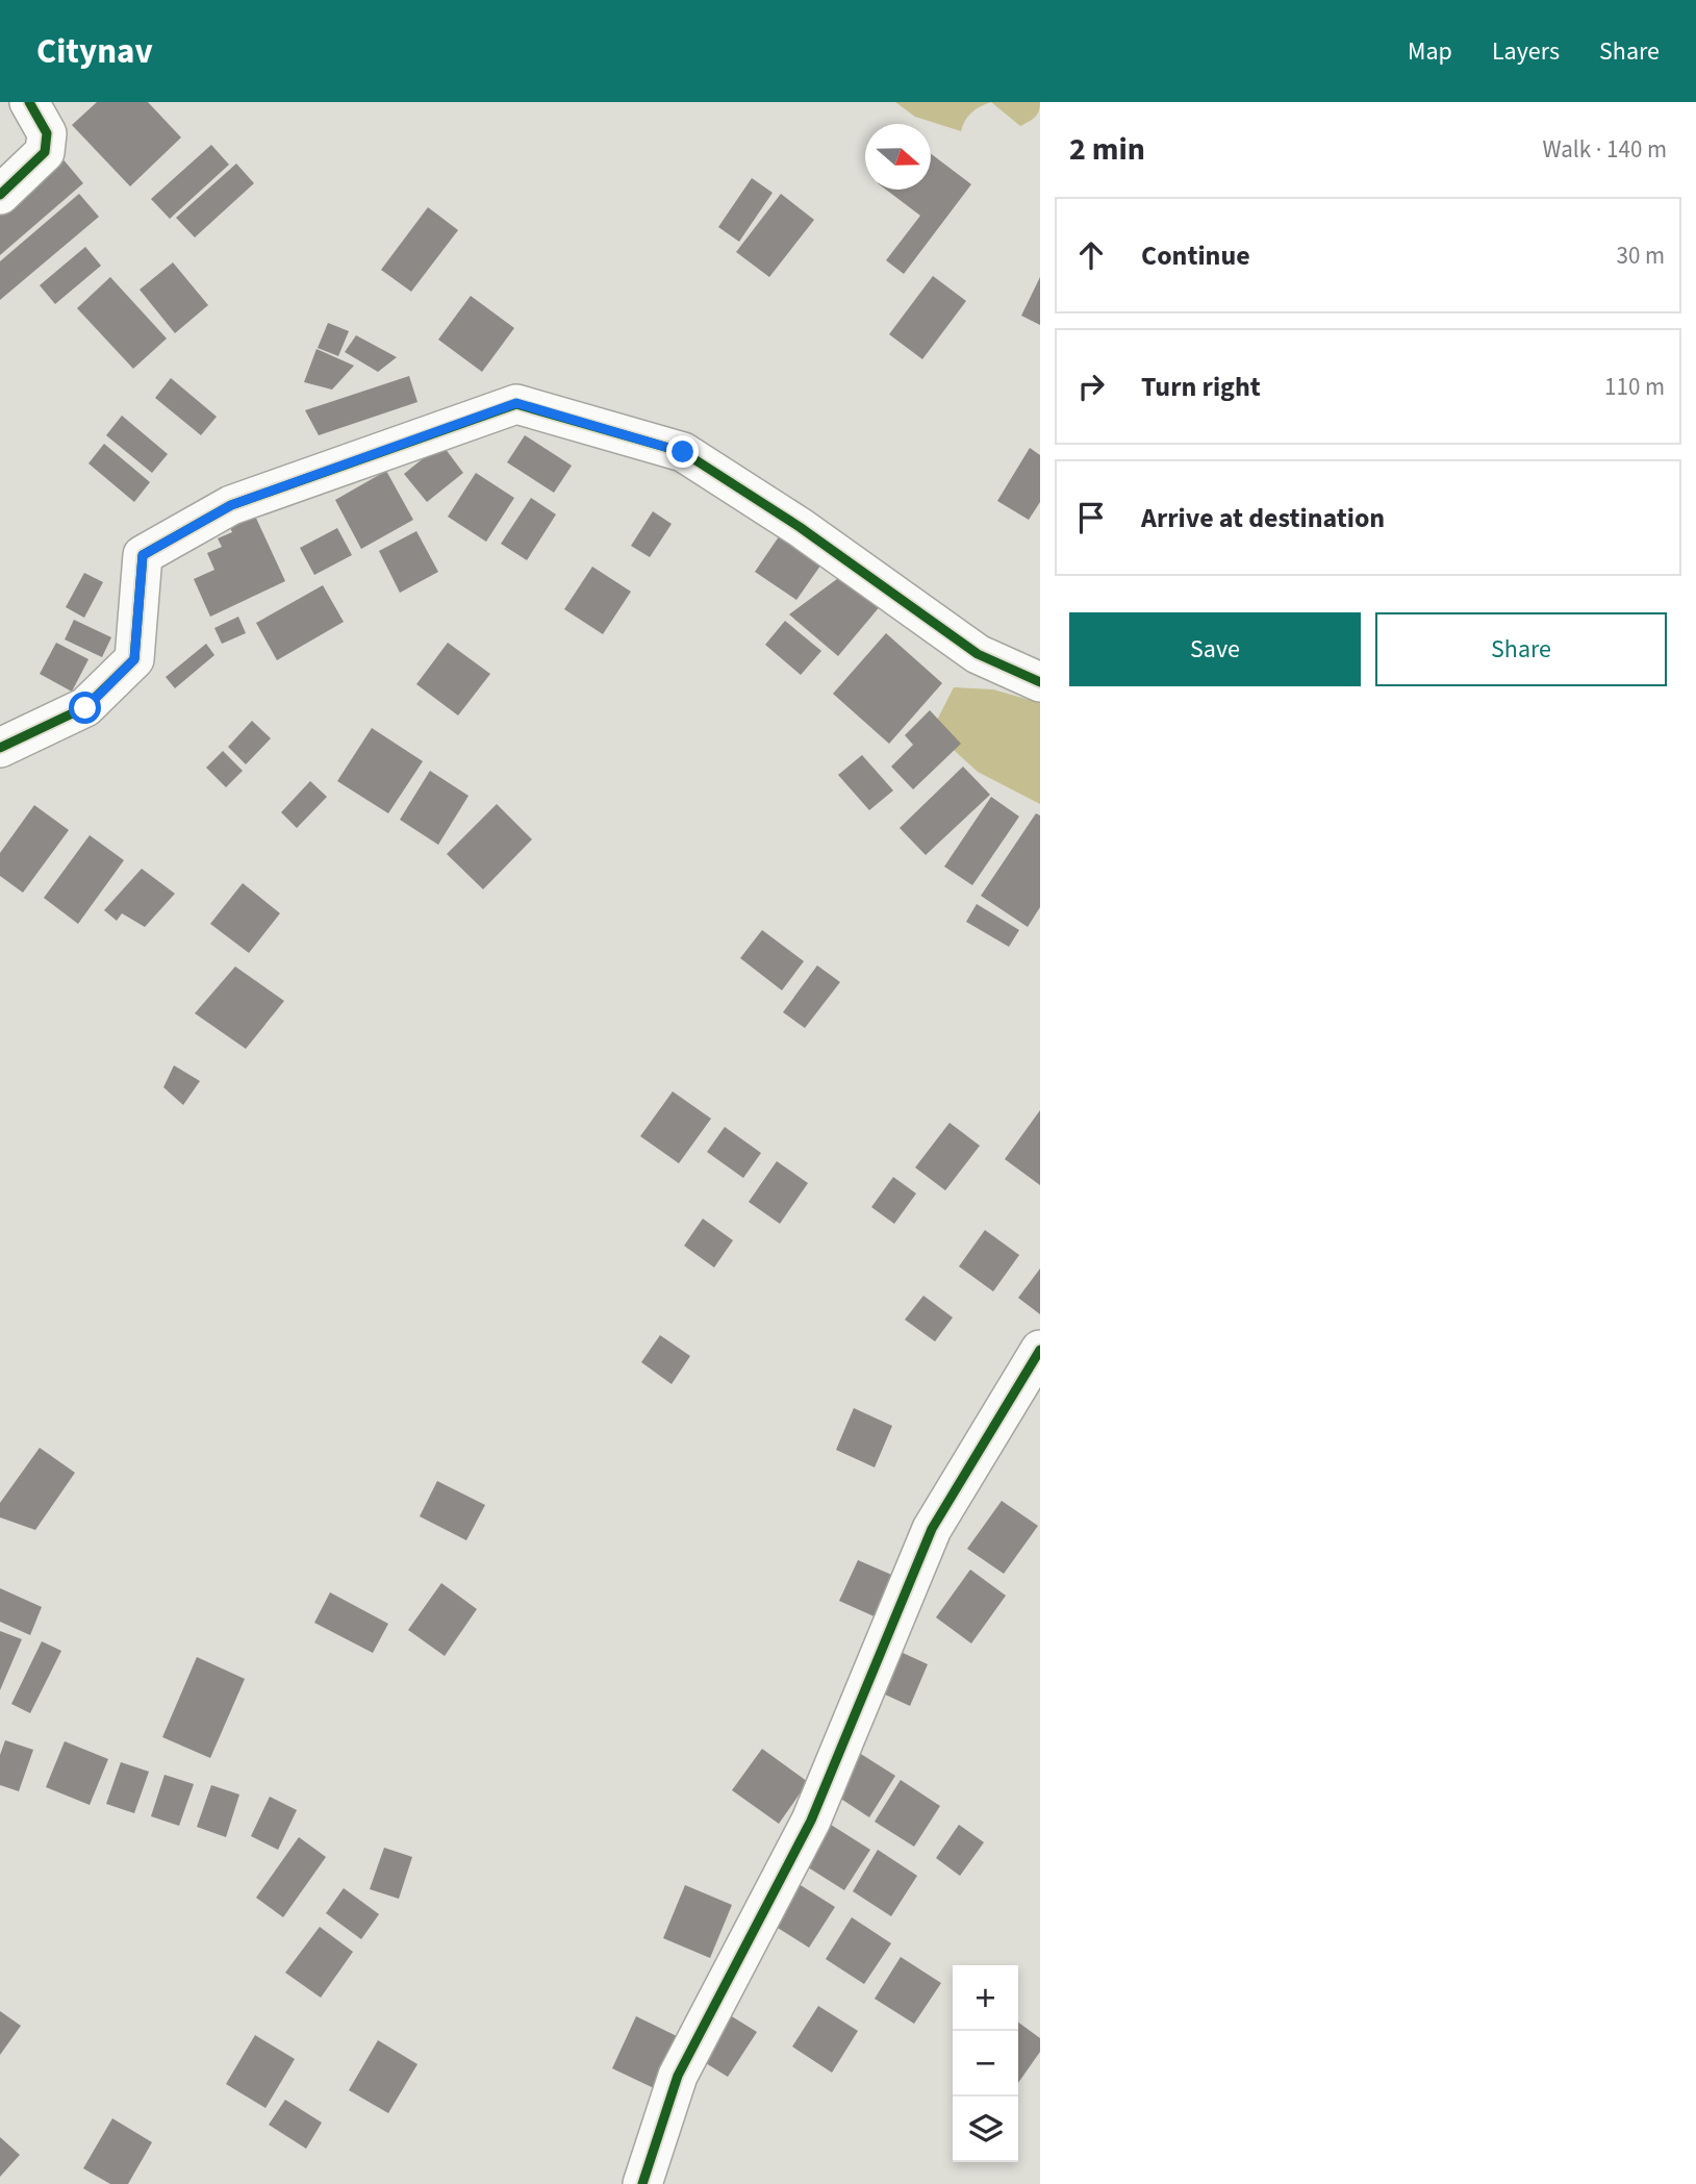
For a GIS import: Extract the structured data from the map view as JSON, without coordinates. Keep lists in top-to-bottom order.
{
  "north": "right",
  "page": {
    "header": "Citynav",
    "nav": ["Map", "Layers", "Share"],
    "heading": ["2 min", "Walk · 140 m"],
    "list": [
      ["Continue", "30 m"],
      ["Turn right", "110 m"],
      "Arrive at destination"
    ],
    "buttons": ["Save", "Share"],
    "map_buttons": ["+", "−"]
  }
}
